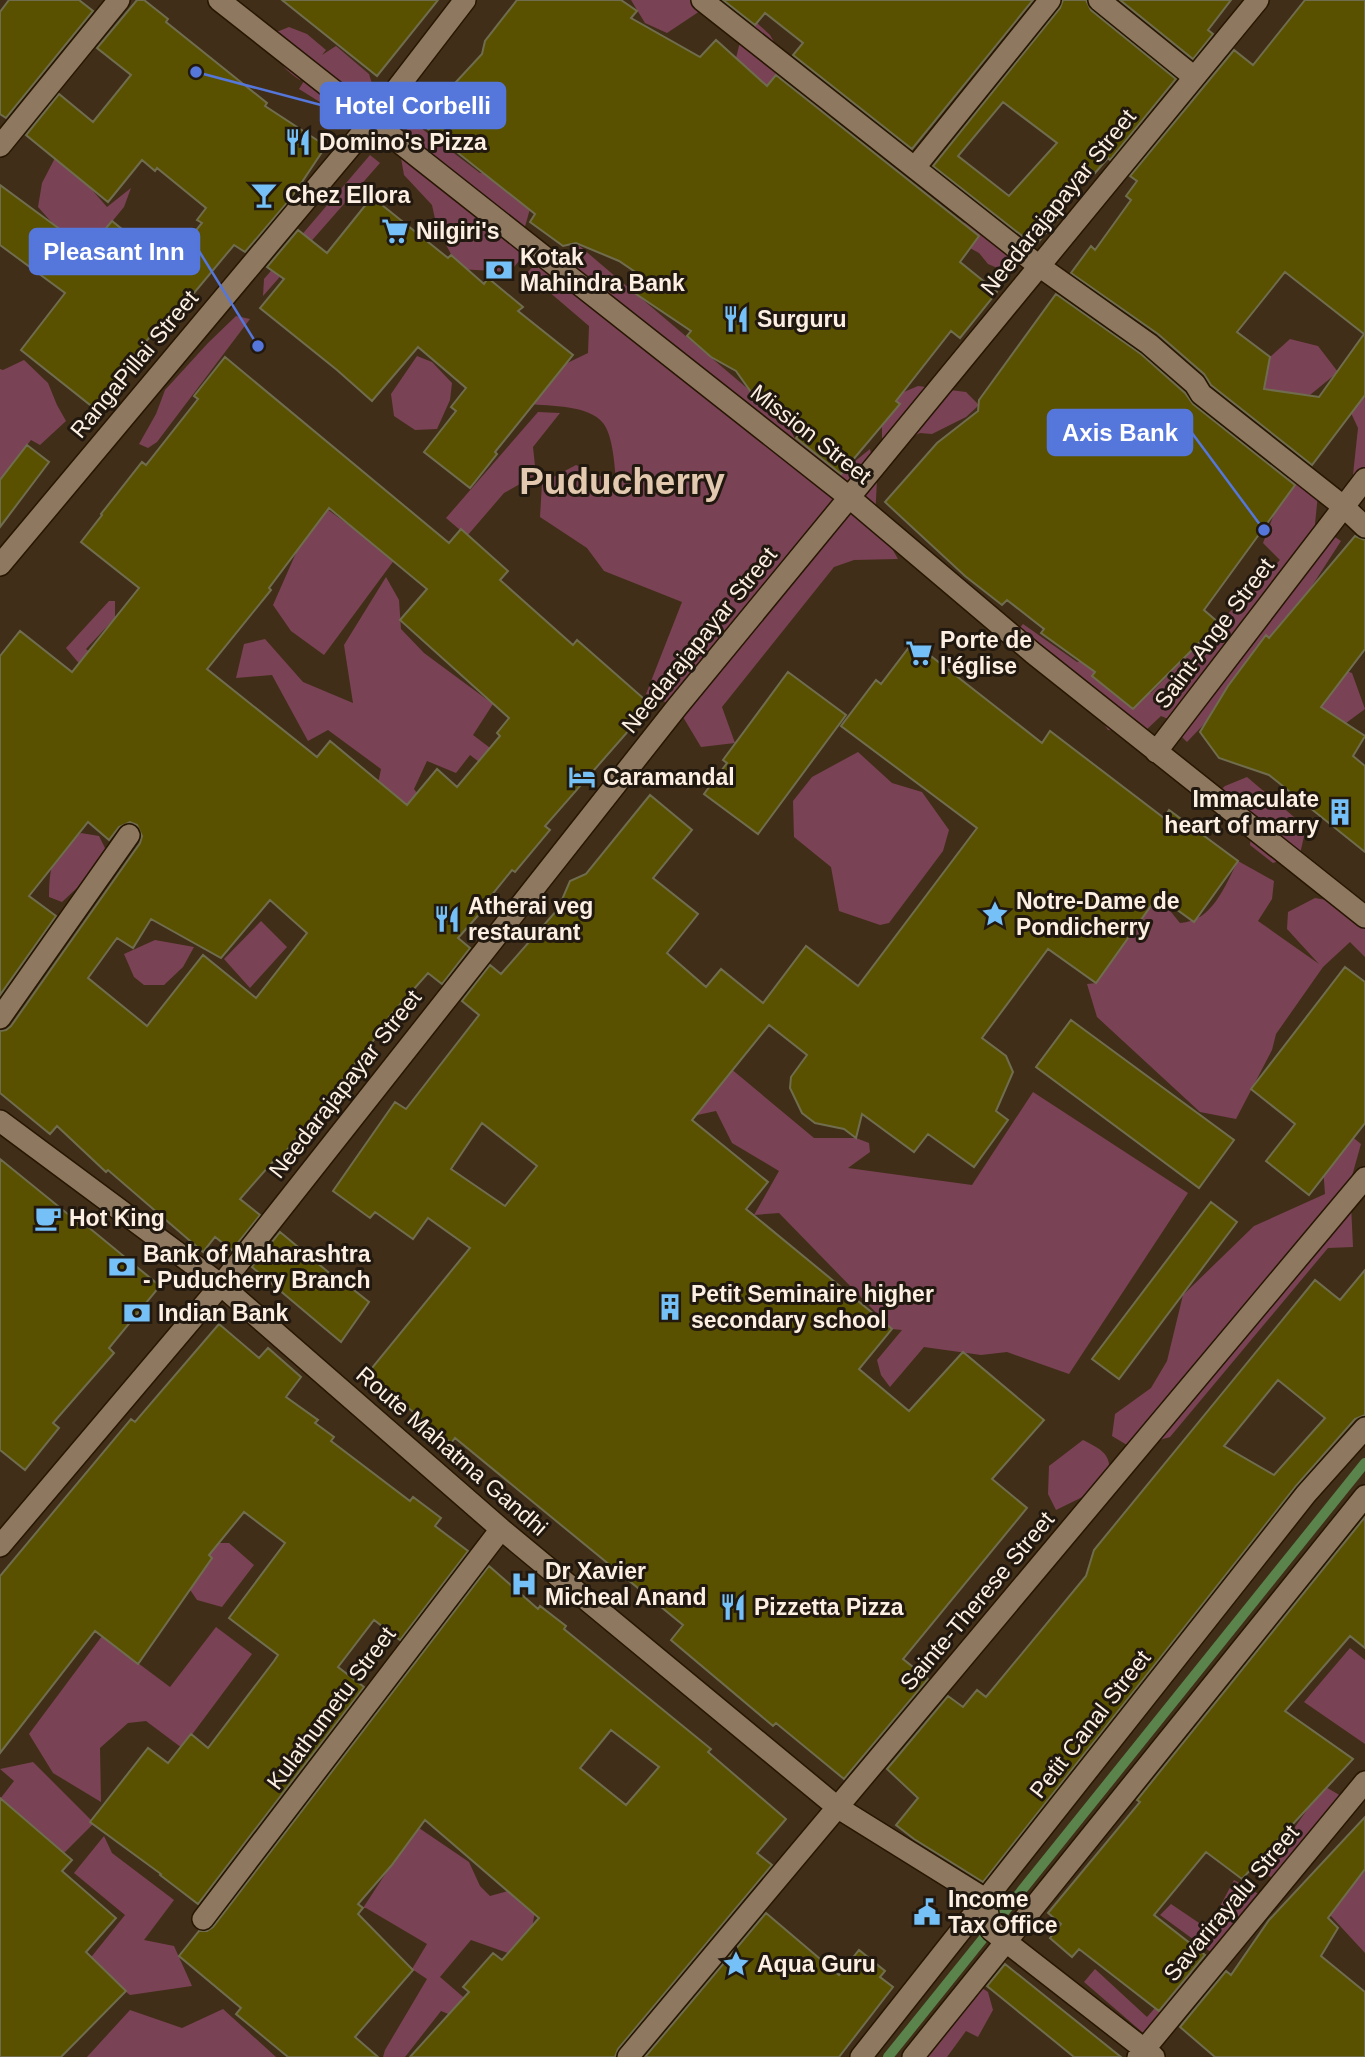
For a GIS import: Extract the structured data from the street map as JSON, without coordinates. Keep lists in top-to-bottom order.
{
  "streets": {
    "street": [
      "Needarajapayar Street",
      "RangaPillai Street",
      "Mission Street",
      "Saint-Ange Street",
      "Route Mahatma Gandhi",
      "Sainte-Therese Street",
      "Kulathumetu Street",
      "Petit Canal Street",
      "Savarirayalu Street"
    ]
  },
  "crossings": [
    ["Needarajapayar Street", "Mission Street"],
    ["Needarajapayar Street", "Route Mahatma Gandhi"],
    ["RangaPillai Street", "Mission Street"],
    ["Mission Street", "Saint-Ange Street"],
    ["Route Mahatma Gandhi", "Sainte-Therese Street"],
    ["Route Mahatma Gandhi", "Kulathumetu Street"],
    ["Route Mahatma Gandhi", "Petit Canal Street"]
  ],
  "districts": ["Puducherry"],
  "places": {
    "other": ["Hotel Corbelli", "Pleasant Inn", "Axis Bank"],
    "restaurant": [
      "Domino's Pizza",
      "Surguru",
      "Atherai veg restaurant",
      "Pizzetta Pizza"
    ],
    "bar": ["Chez Ellora"],
    "supermarket": ["Nilgiri's", "Porte de l'église"],
    "bank": ["Kotak Mahindra Bank", "Bank of Maharashtra - Puducherry Branch", "Indian Bank"],
    "hotel": ["Caramandal"],
    "building": ["Immaculate heart of marry", "Petit Seminaire higher secondary school"],
    "place": ["Notre-Dame de Pondicherry", "Aqua Guru"],
    "cafe": ["Hot King"],
    "hospital": ["Dr Xavier Micheal Anand"],
    "public building": ["Income Tax Office"]
  }
}
